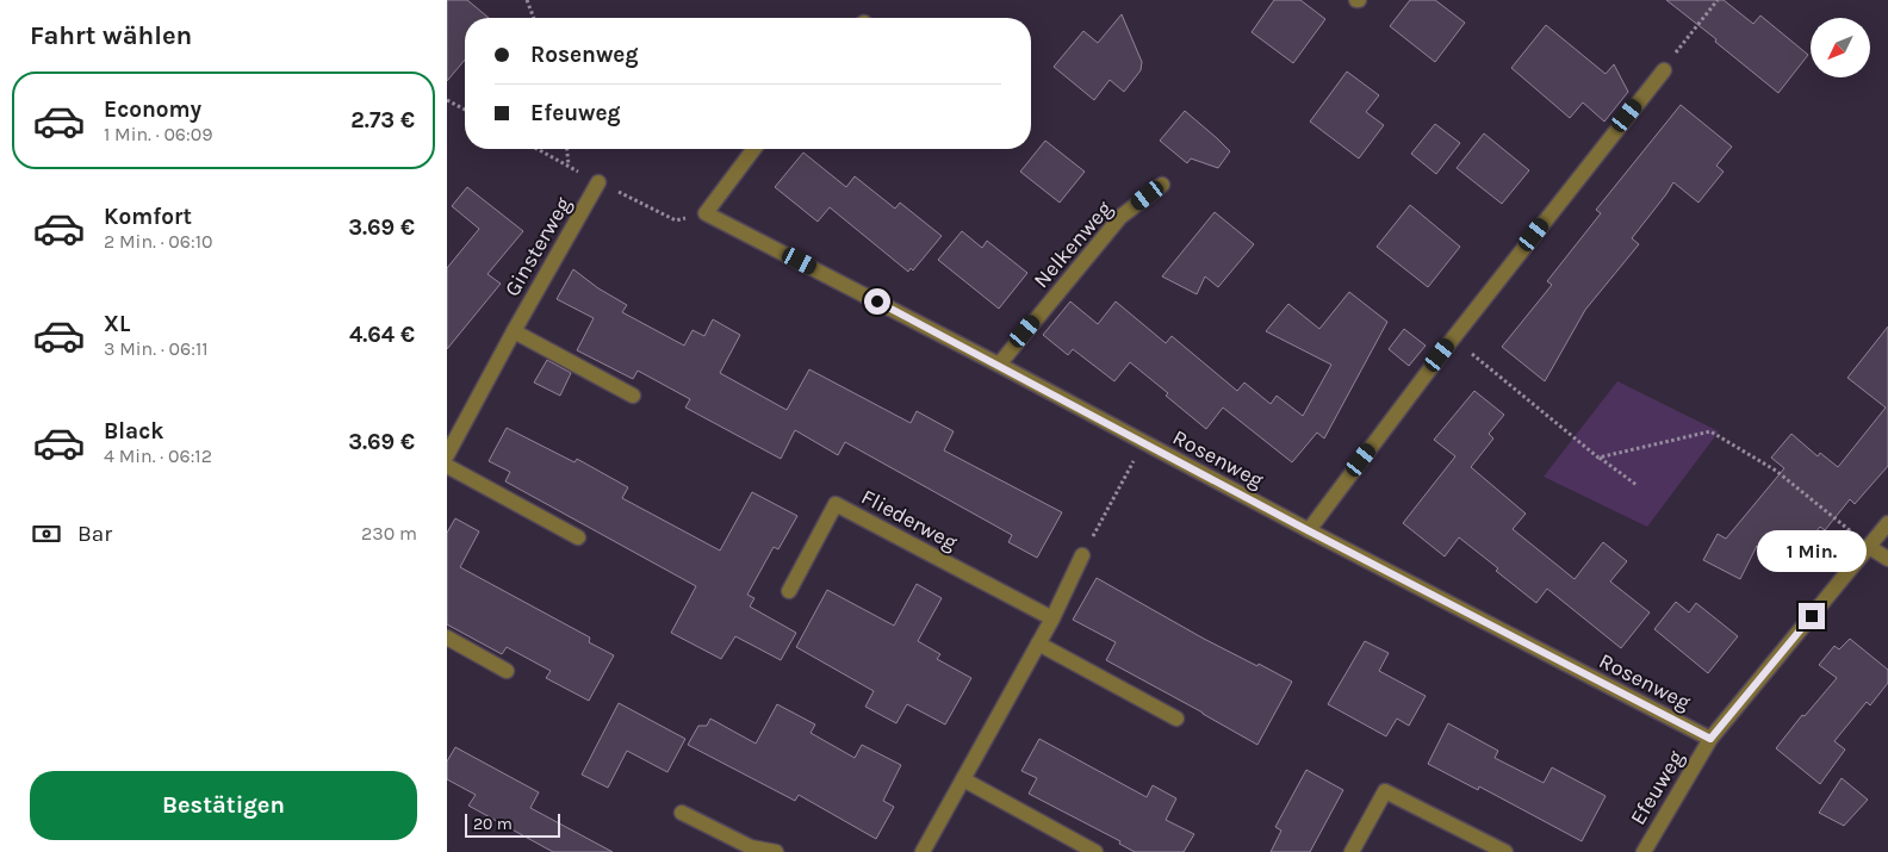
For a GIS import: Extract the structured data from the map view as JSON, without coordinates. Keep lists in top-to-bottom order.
{
  "streets": {
    "street": [
      "Nelkenweg",
      "Ginsterweg",
      "Rosenweg",
      "Fliederweg",
      "Efeuweg"
    ]
  },
  "crossings": [
    ["Nelkenweg", "Rosenweg"],
    ["Rosenweg", "Efeuweg"]
  ],
  "scale_bar": "20 m",
  "north": "bottom left",
  "page": {
    "heading": "Fahrt wählen",
    "banner": ["Rosenweg", "Efeuweg"],
    "list": [
      {
        "name": "Economy",
        "note": "1 Min. · 06:09",
        "value": "2.73 €"
      },
      {
        "name": "Komfort",
        "note": "2 Min. · 06:10",
        "value": "3.69 €"
      },
      {
        "name": "XL",
        "note": "3 Min. · 06:11",
        "value": "4.64 €"
      },
      {
        "name": "Black",
        "note": "4 Min. · 06:12",
        "value": "3.69 €"
      }
    ],
    "pay": ["Bar", "230 m"],
    "bubble": "1 Min.",
    "buttons": "Bestätigen",
    "scale": "20 m"
  }
}
